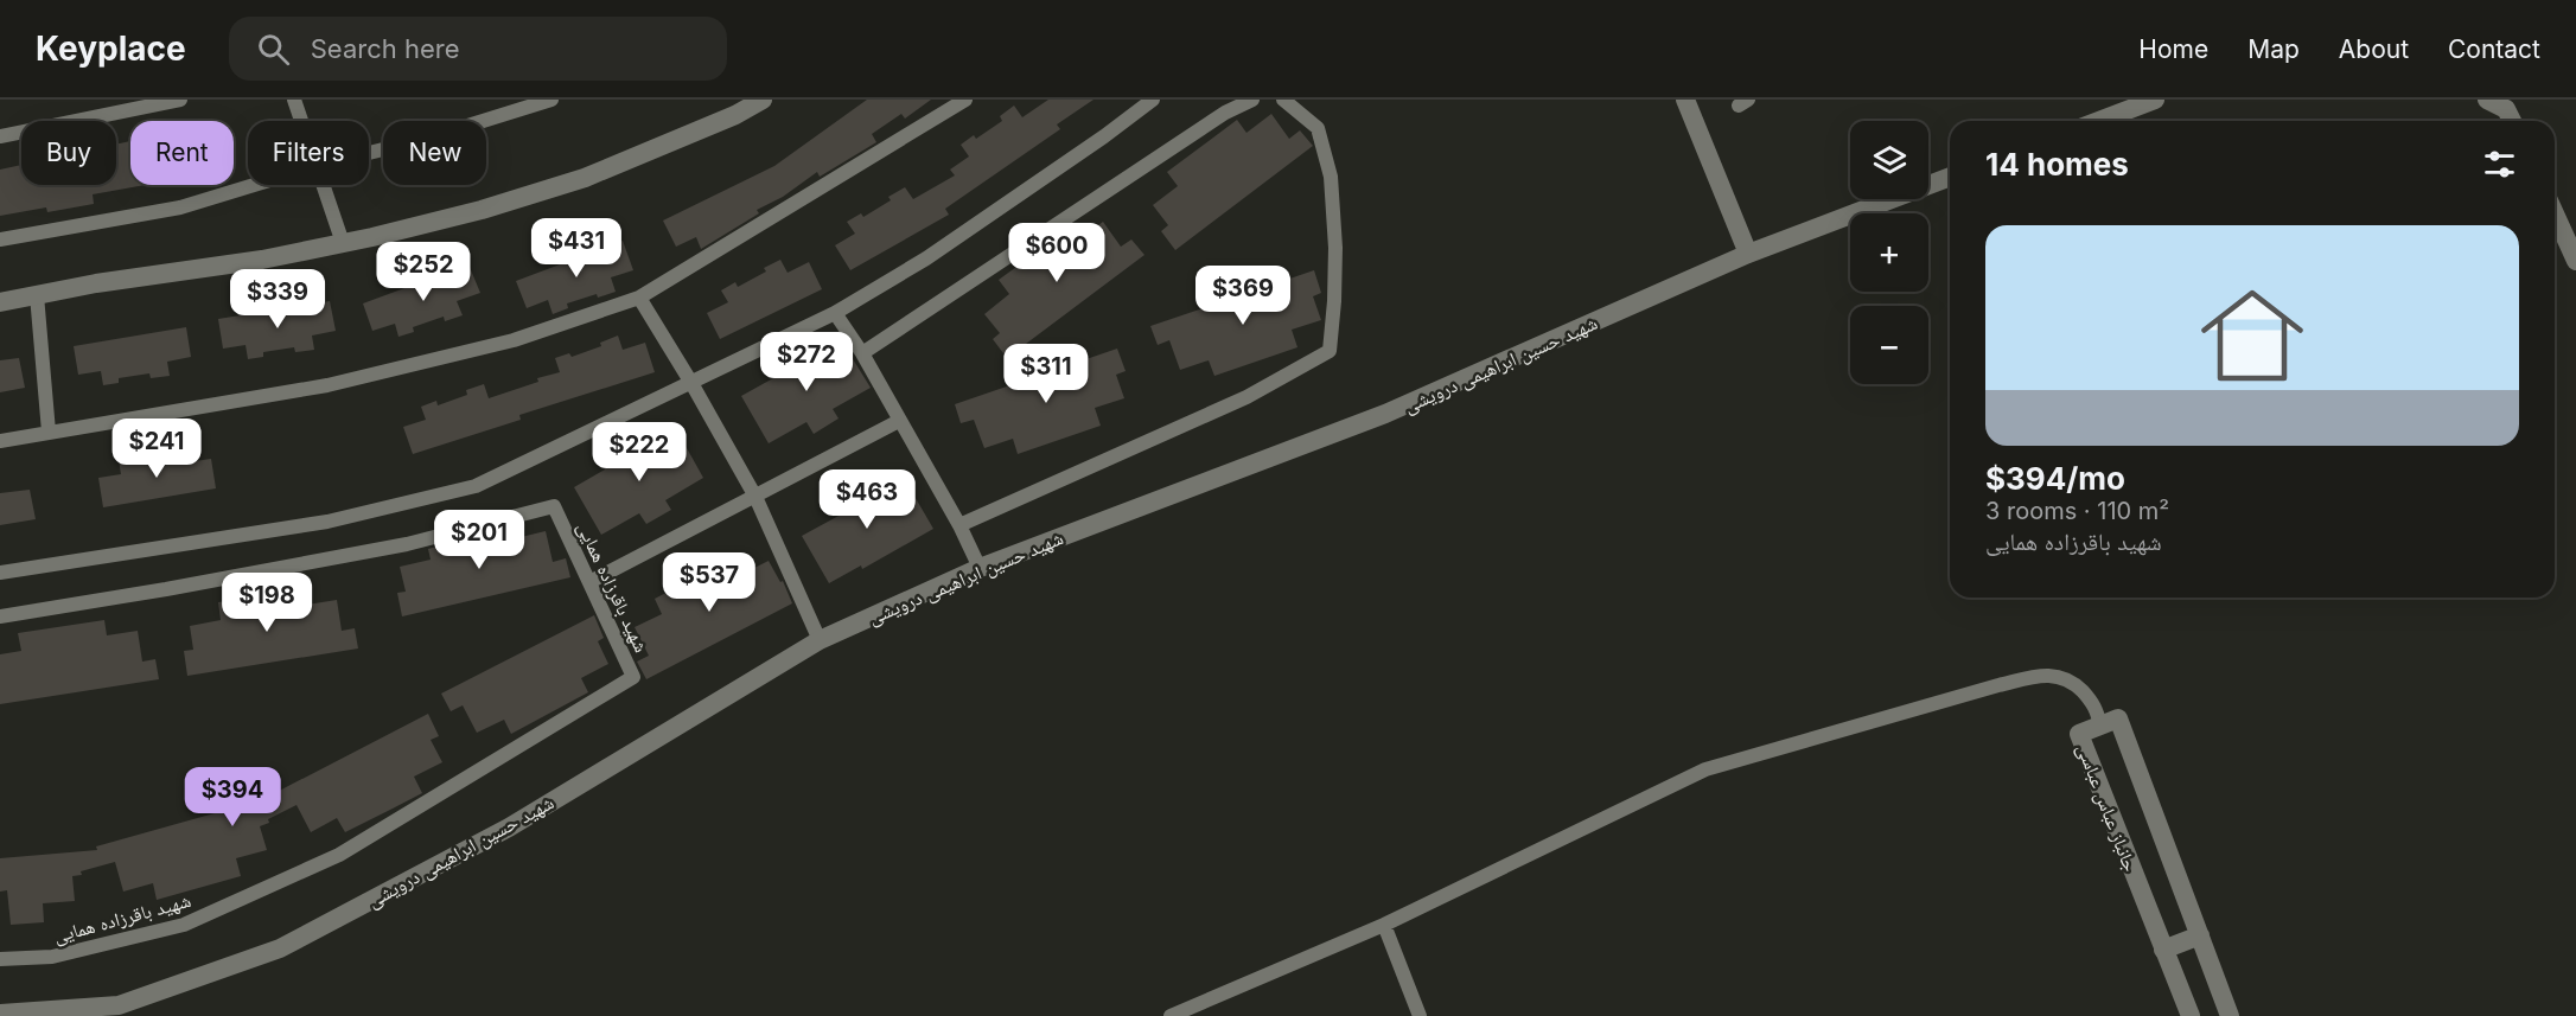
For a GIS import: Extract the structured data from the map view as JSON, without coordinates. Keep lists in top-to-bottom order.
{
  "streets": {
    "street": ["شهید حسین ابراهیمی درویشی", "شهید باقرزاده همایی", "جانباز عباس عباسی"]
  },
  "page": {
    "header": "Keyplace",
    "search": "Search here",
    "nav": [
      "Home",
      "Map",
      "About",
      "Contact"
    ],
    "map_buttons": ["+", "−"],
    "chip": [
      "Buy",
      "Rent",
      "Filters",
      "New"
    ],
    "heading": "14 homes",
    "list": [
      {
        "name": "$394/mo",
        "note": "3 rooms · 110 m² · شهید باقرزاده همایی"
      }
    ],
    "price": [
      "$431",
      "$600",
      "$252",
      "$369",
      "$339",
      "$272",
      "$311",
      "$241",
      "$222",
      "$463",
      "$201",
      "$537",
      "$198",
      "$394"
    ]
  }
}
